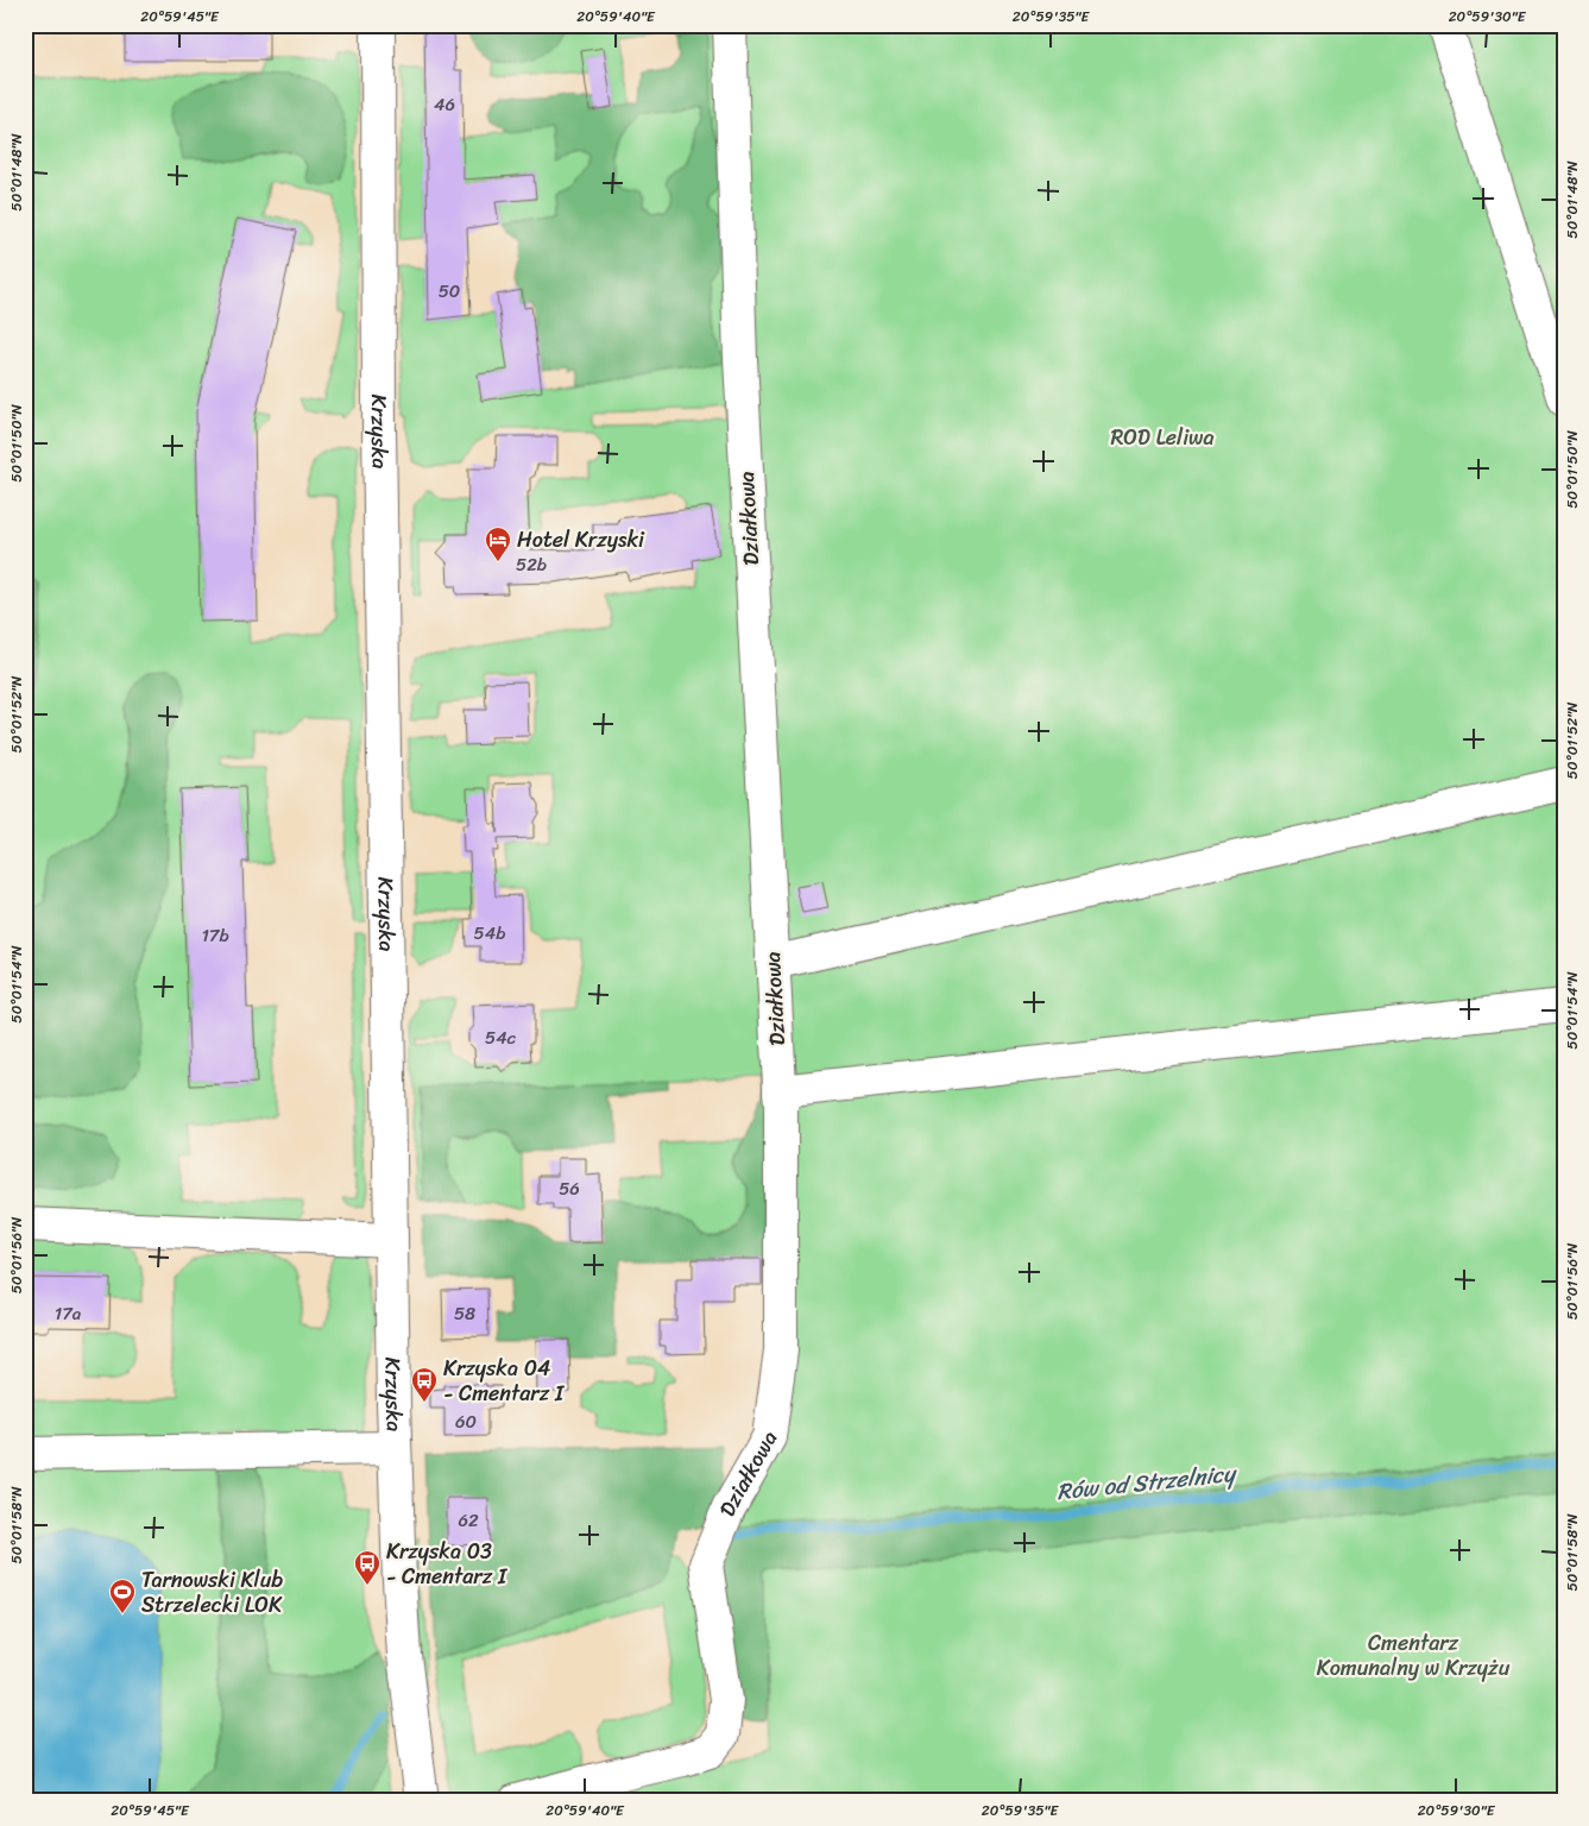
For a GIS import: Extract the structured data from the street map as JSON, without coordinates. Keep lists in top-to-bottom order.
{
  "streets": {
    "street": ["Krzyska", "Działkowa"]
  },
  "water": ["Rów od Strzelnicy"],
  "parks": ["ROD Leliwa", "Cmentarz Komunalny w Krzyżu"],
  "places": {
    "hotel": ["Hotel Krzyski"],
    "bus stop": ["Krzyska 04 - Cmentarz I", "Krzyska 03 - Cmentarz I"],
    "sports": ["Tarnowski Klub Strzelecki LOK"]
  },
  "house_numbers": [
    "46",
    "50",
    "52b",
    "54b",
    "17b",
    "54c",
    "56",
    "17a",
    "58",
    "60",
    "62"
  ],
  "coordinates": [
    "20°59'45\"E",
    "20°59'40\"E",
    "20°59'35\"E",
    "20°59'30\"E",
    "50°01'48\"N",
    "50°01'50\"N",
    "50°01'52\"N",
    "50°01'54\"N",
    "50°01'56\"N",
    "50°01'58\"N"
  ]
}
